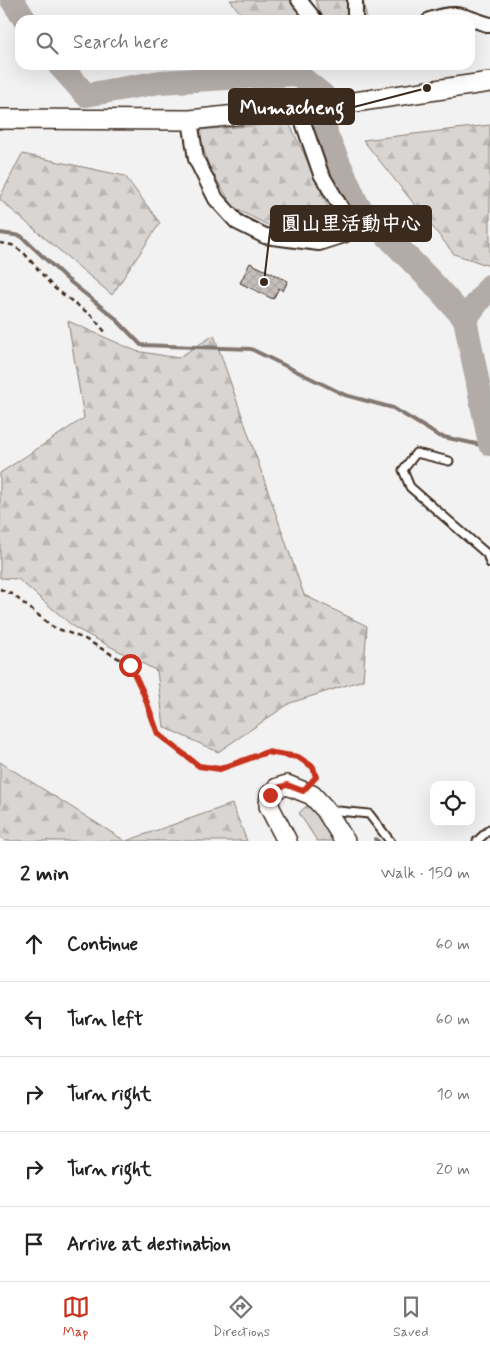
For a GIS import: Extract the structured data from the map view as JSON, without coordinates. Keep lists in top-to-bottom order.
{
  "places": ["Mumacheng", "圓山里活動中心"],
  "page": {
    "search": "Search here",
    "heading": ["2 min", "Walk · 150 m"],
    "list": [
      ["Continue", "60 m"],
      ["Turn left", "60 m"],
      ["Turn right", "10 m"],
      ["Turn right", "20 m"],
      "Arrive at destination"
    ],
    "nav": ["Map", "Directions", "Saved"]
  }
}
